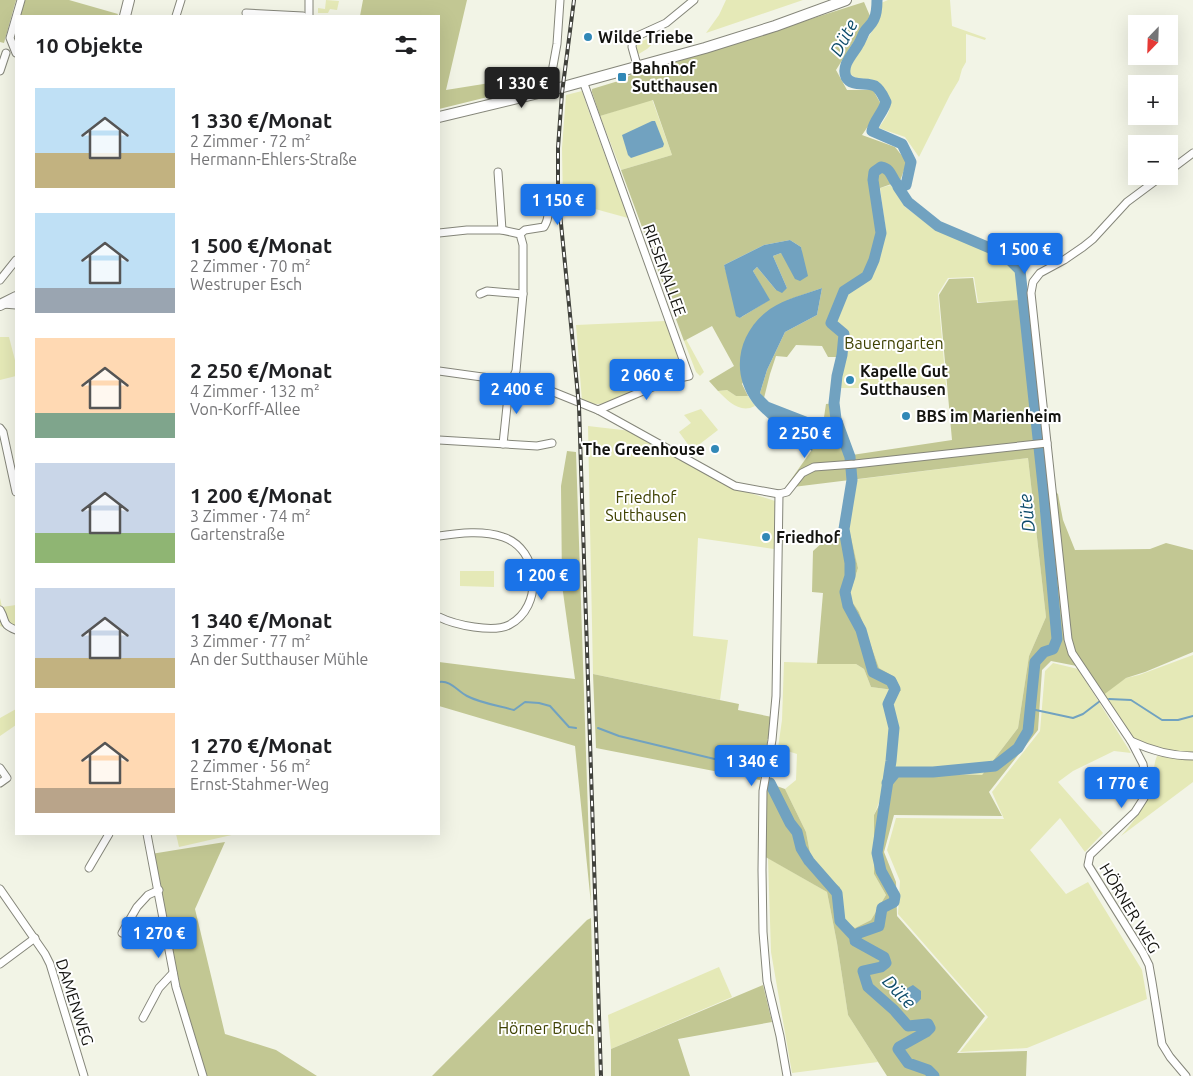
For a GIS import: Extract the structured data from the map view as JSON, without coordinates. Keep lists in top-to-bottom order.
{
  "streets": {
    "street": ["RIESENALLEE", "HÖRNER WEG", "DAMENWEG"]
  },
  "water": ["Düte"],
  "parks": ["Bauerngarten", "Friedhof Sutthausen", "Hörner Bruch"],
  "places": {
    "other": [
      "Wilde Triebe",
      "Kapelle Gut Sutthausen",
      "BBS im Marienheim",
      "The Greenhouse",
      "Friedhof"
    ],
    "transit": ["Bahnhof Sutthausen"]
  },
  "north": "bottom left",
  "page": {
    "map_buttons": ["+", "−"],
    "heading": "10 Objekte",
    "price": [
      "1 330 €",
      "1 150 €",
      "1 500 €",
      "2 060 €",
      "2 400 €",
      "2 250 €",
      "1 200 €",
      "1 340 €",
      "1 770 €",
      "1 270 €"
    ],
    "list": [
      {
        "name": "1 330 €/Monat",
        "note": "2 Zimmer · 72 m² · Hermann-Ehlers-Straße"
      },
      {
        "name": "1 500 €/Monat",
        "note": "2 Zimmer · 70 m² · Westruper Esch"
      },
      {
        "name": "2 250 €/Monat",
        "note": "4 Zimmer · 132 m² · Von-Korff-Allee"
      },
      {
        "name": "1 200 €/Monat",
        "note": "3 Zimmer · 74 m² · Gartenstraße"
      },
      {
        "name": "1 340 €/Monat",
        "note": "3 Zimmer · 77 m² · An der Sutthauser Mühle"
      },
      {
        "name": "1 270 €/Monat",
        "note": "2 Zimmer · 56 m² · Ernst-Stahmer-Weg"
      }
    ]
  }
}
